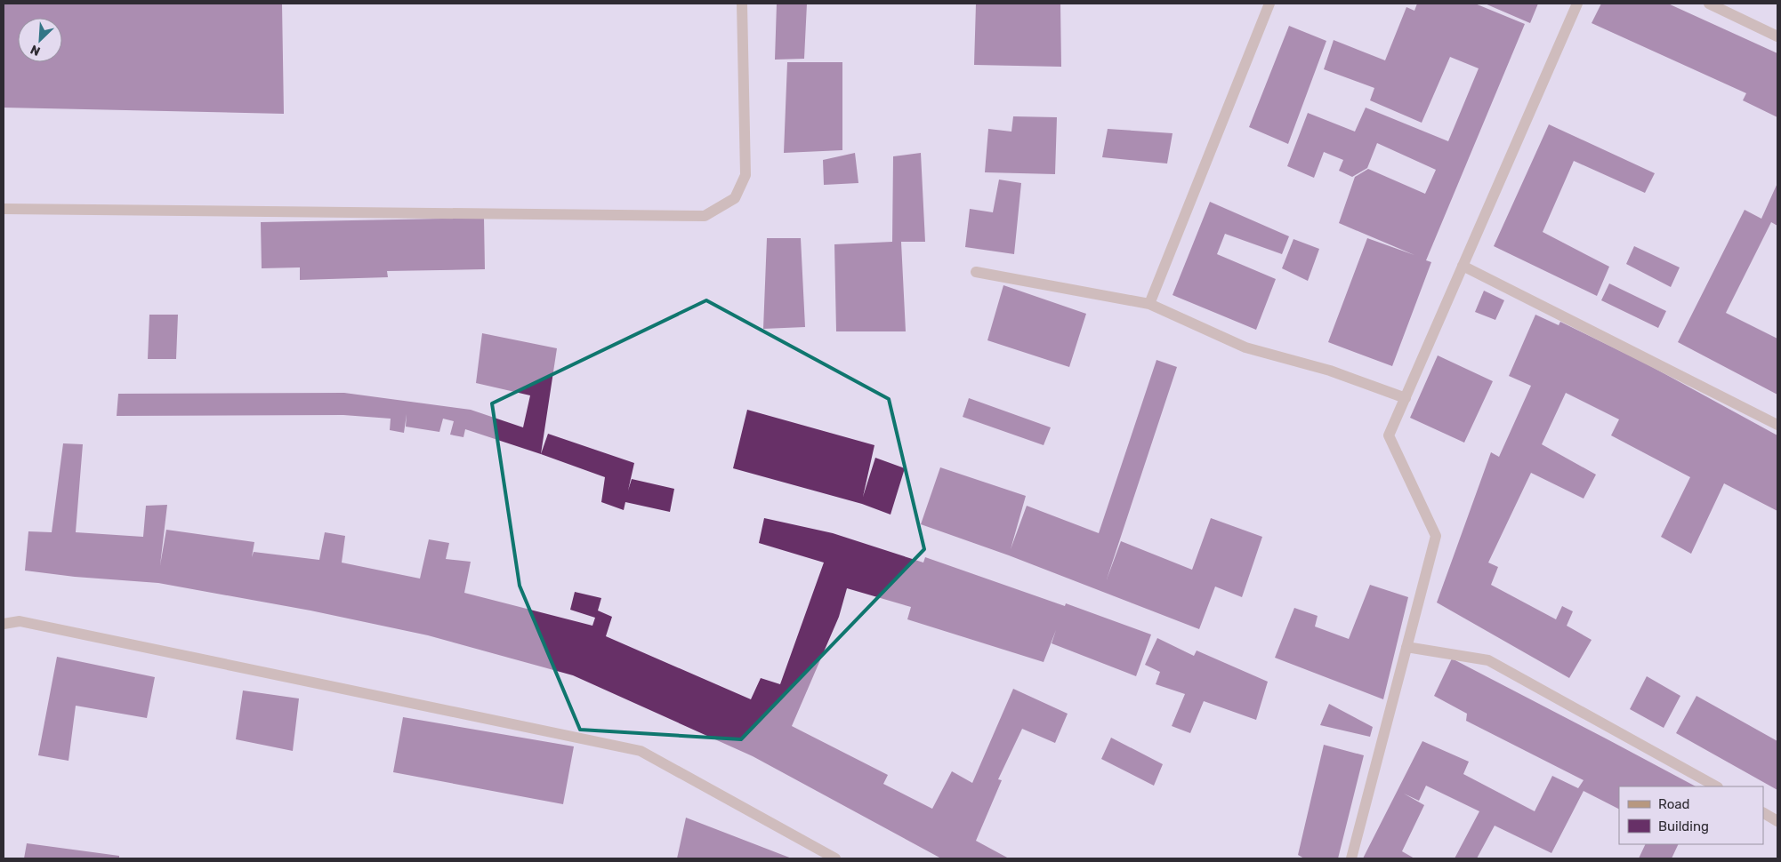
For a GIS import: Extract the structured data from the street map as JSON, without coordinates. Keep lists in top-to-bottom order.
{
  "legend": ["Road", "Building"],
  "north": "bottom left"
}
